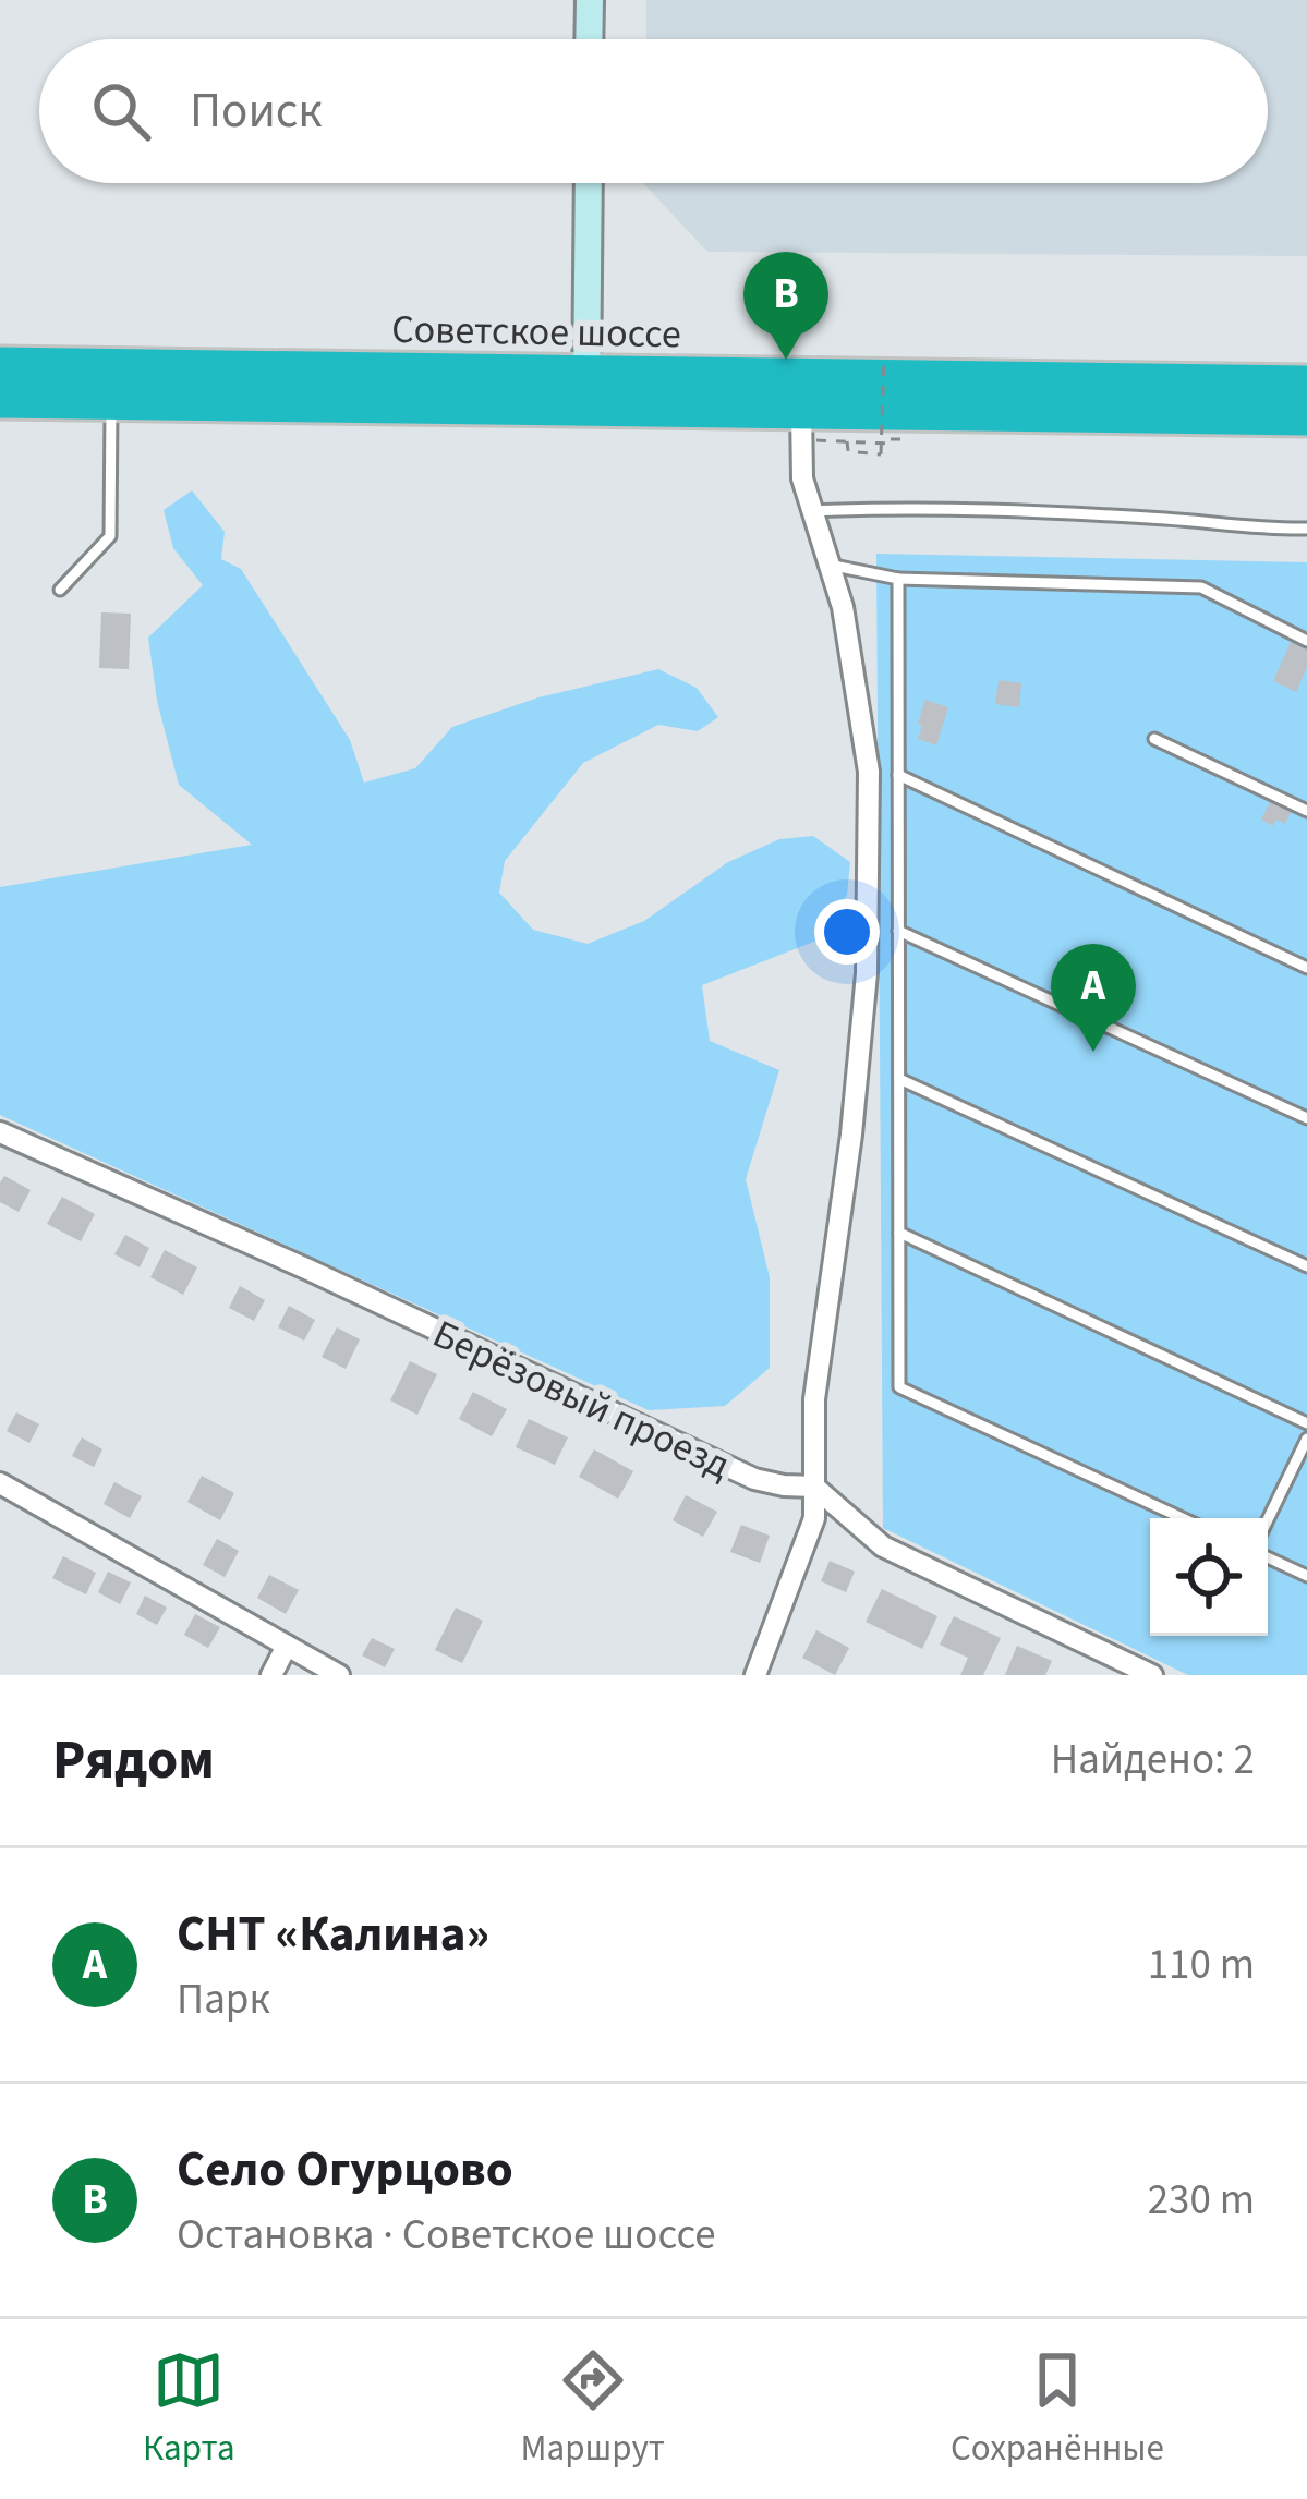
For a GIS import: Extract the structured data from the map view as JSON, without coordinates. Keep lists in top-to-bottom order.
{
  "streets": {
    "highway": ["Советское шоссе"],
    "street": ["Берёзовый проезд"]
  },
  "page": {
    "search": "Поиск",
    "pins": ["B", "A"],
    "heading": ["Рядом", "Найдено: 2"],
    "list": [
      {
        "mark": "A",
        "name": "СНТ «Калина»",
        "note": "Парк",
        "value": "110 m"
      },
      {
        "mark": "B",
        "name": "Село Огурцово",
        "note": "Остановка · Советское шоссе",
        "value": "230 m"
      }
    ],
    "nav": ["Карта", "Маршрут", "Сохранённые"]
  }
}
